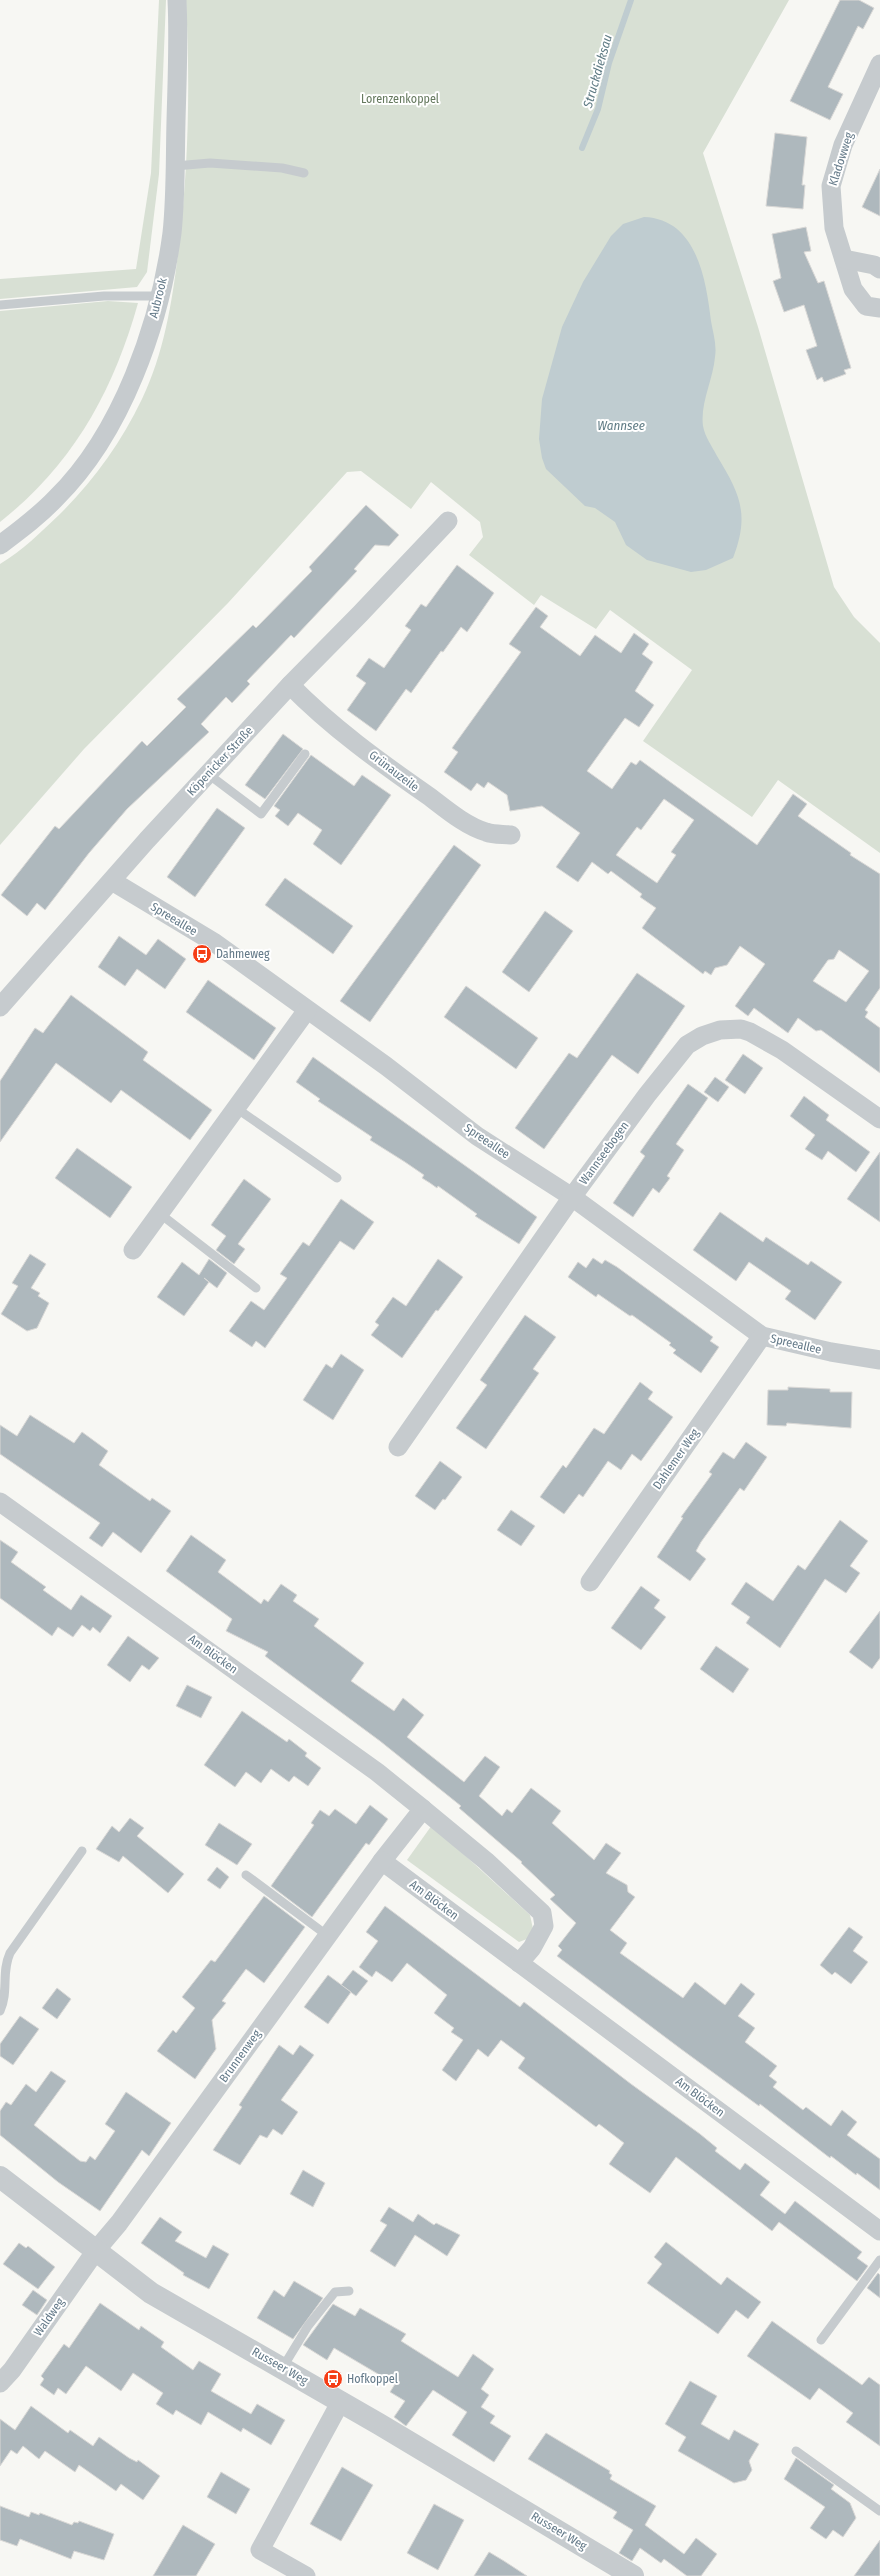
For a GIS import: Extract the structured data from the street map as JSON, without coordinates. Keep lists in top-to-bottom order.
{
  "streets": {
    "street": [
      "Kladowweg",
      "Aubrook",
      "Köpenicker Straße",
      "Grünauzeile",
      "Spreeallee",
      "Wannseebogen",
      "Dahlemer Weg",
      "Am Blöcken",
      "Brunnenweg",
      "Waldweg",
      "Russeer Weg"
    ]
  },
  "crossings": [
    ["Köpenicker Straße", "Grünauzeile"],
    ["Köpenicker Straße", "Spreeallee"],
    ["Spreeallee", "Wannseebogen"],
    ["Spreeallee", "Dahlemer Weg"],
    ["Am Blöcken", "Brunnenweg"],
    ["Brunnenweg", "Waldweg"],
    ["Brunnenweg", "Russeer Weg"],
    ["Waldweg", "Russeer Weg"]
  ],
  "water": ["Struckdieksau", "Wannsee"],
  "parks": ["Lorenzenkoppel"],
  "places": {
    "bus stop": ["Dahmeweg", "Hofkoppel"]
  }
}
